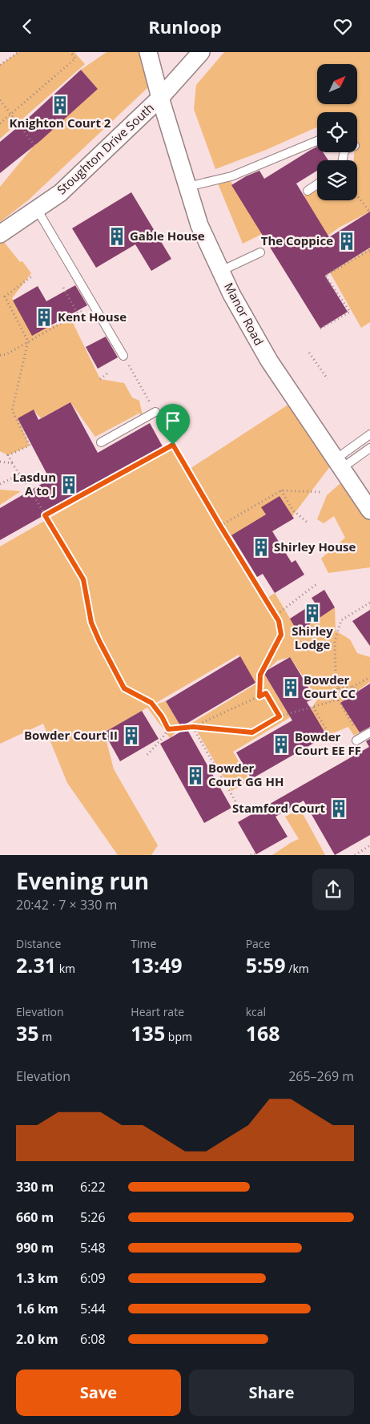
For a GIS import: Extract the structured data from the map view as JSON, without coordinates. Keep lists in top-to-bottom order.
{
  "streets": {
    "street": ["Stoughton Drive South", "Manor Road"]
  },
  "crossings": [
    ["Stoughton Drive South", "Manor Road"]
  ],
  "places": {
    "building": [
      "Knighton Court 2",
      "Gable House",
      "The Coppice",
      "Kent House",
      "Lasdun A to J",
      "Shirley House",
      "Shirley Lodge",
      "Bowder Court CC",
      "Bowder Court II",
      "Bowder Court EE FF",
      "Bowder Court GG HH",
      "Stamford Court"
    ]
  },
  "north": "top right",
  "page": {
    "header": "Runloop",
    "heading": ["Evening run", "20:42 · 7 × 330 m"],
    "stats": [
      ["Distance", "2.31 km"],
      ["Time", "13:49"],
      ["Pace", "5:59 /km"],
      ["Elevation", "35 m"],
      ["Heart rate", "135 bpm"],
      ["kcal", "168"]
    ],
    "chart": ["Elevation", "265–269 m"],
    "list": [
      {
        "name": "330 m",
        "note": "6:22"
      },
      {
        "name": "660 m",
        "note": "5:26"
      },
      {
        "name": "990 m",
        "note": "5:48"
      },
      {
        "name": "1.3 km",
        "note": "6:09"
      },
      {
        "name": "1.6 km",
        "note": "5:44"
      },
      {
        "name": "2.0 km",
        "note": "6:08"
      }
    ],
    "buttons": ["Save", "Share"]
  }
}
